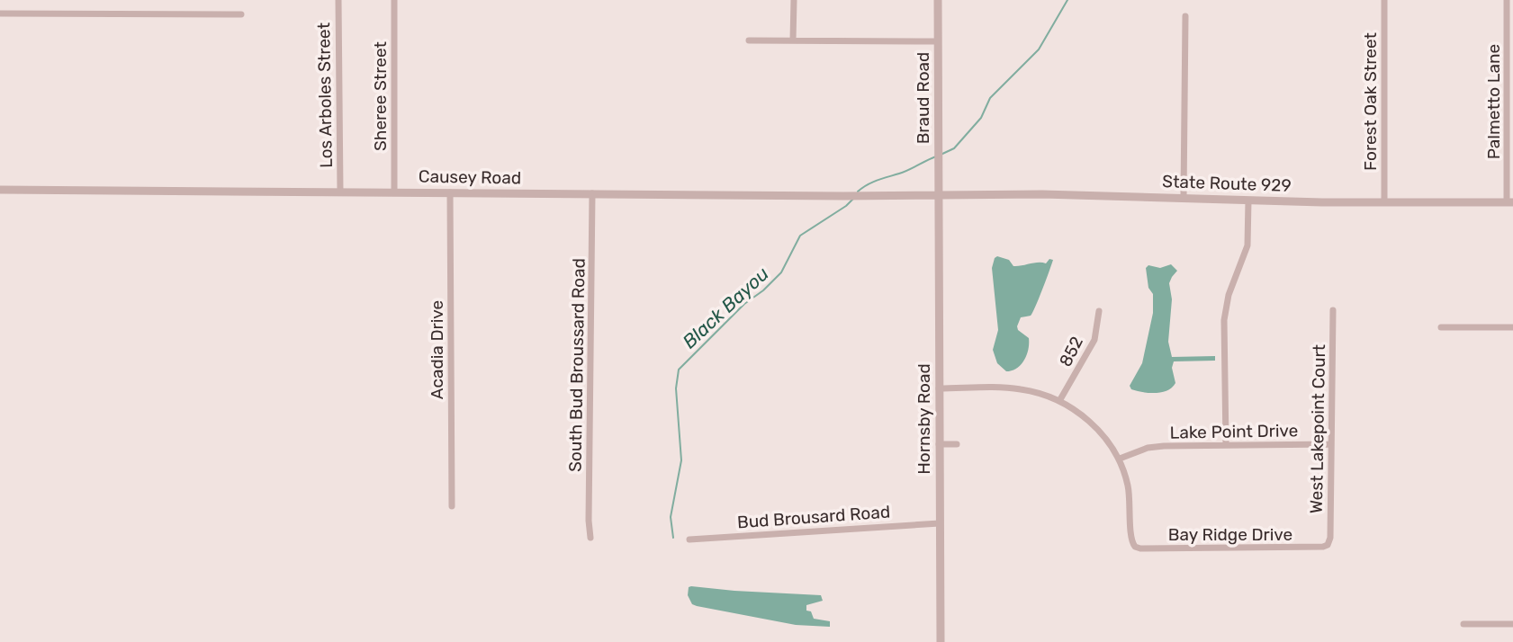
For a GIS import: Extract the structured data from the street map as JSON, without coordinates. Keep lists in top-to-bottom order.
{
  "streets": {
    "street": [
      "Los Arboles Street",
      "Sheree Street",
      "Braud Road",
      "Forest Oak Street",
      "Palmetto Lane",
      "Causey Road",
      "State Route 929",
      "Acadia Drive",
      "852",
      "South Bud Broussard Road",
      "Hornsby Road",
      "West Lakepoint Court",
      "Lake Point Drive",
      "Bud Brousard Road",
      "Bay Ridge Drive"
    ]
  },
  "crossings": [
    ["Los Arboles Street", "Causey Road"],
    ["Sheree Street", "Causey Road"],
    ["Braud Road", "Causey Road"],
    ["Braud Road", "State Route 929"],
    ["Braud Road", "Hornsby Road"],
    ["Forest Oak Street", "State Route 929"],
    ["Palmetto Lane", "State Route 929"],
    ["Causey Road", "State Route 929"],
    ["Causey Road", "Acadia Drive"],
    ["Causey Road", "South Bud Broussard Road"],
    ["Causey Road", "Hornsby Road"],
    ["State Route 929", "Hornsby Road"],
    ["Hornsby Road", "Bud Brousard Road"],
    ["West Lakepoint Court", "Lake Point Drive"],
    ["West Lakepoint Court", "Bay Ridge Drive"],
    ["Lake Point Drive", "Bay Ridge Drive"]
  ],
  "water": ["Black Bayou"]
}
